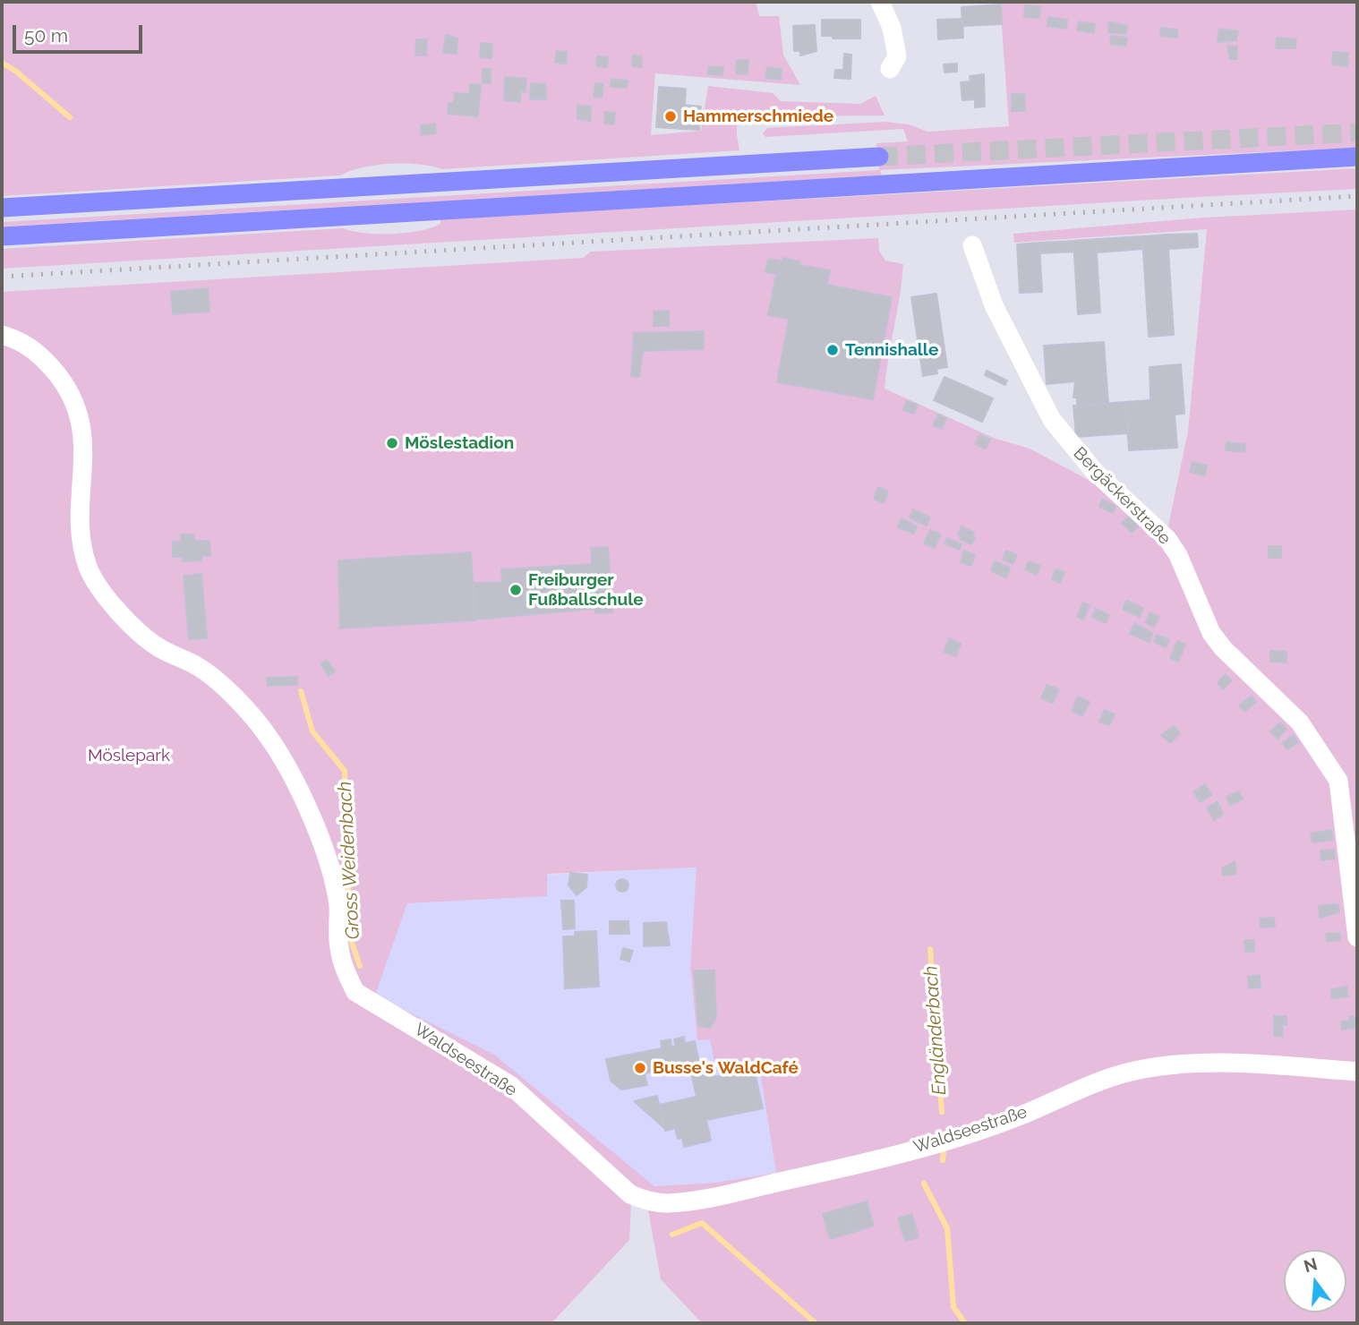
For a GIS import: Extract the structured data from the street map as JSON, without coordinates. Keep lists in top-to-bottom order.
{
  "streets": {
    "street": ["Bergäckerstraße", "Waldseestraße"]
  },
  "water": ["Gross Weidenbach", "Engländerbach"],
  "parks": ["Möslepark"],
  "places": [
    "Hammerschmiede",
    "Tennishalle",
    "Möslestadion",
    "Freiburger Fußballschule",
    "Busse's WaldCafé"
  ],
  "scale_bar": "50 m",
  "north": "top"
}
